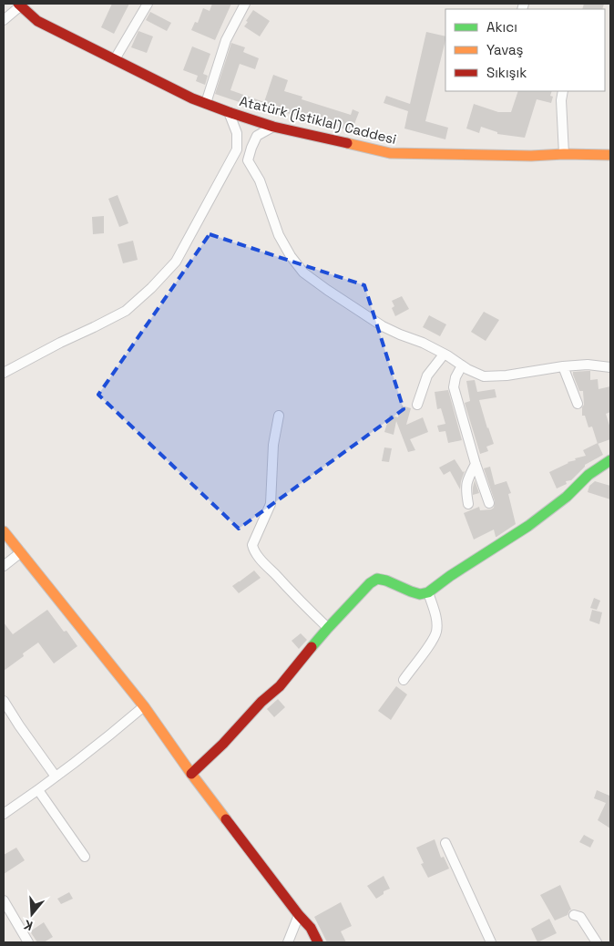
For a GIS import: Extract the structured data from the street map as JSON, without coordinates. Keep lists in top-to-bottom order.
{
  "streets": {
    "street": ["Atatürk (İstiklal) Caddesi"]
  },
  "legend": ["Akıcı", "Yavaş", "Sıkışık"],
  "north": "bottom"
}
